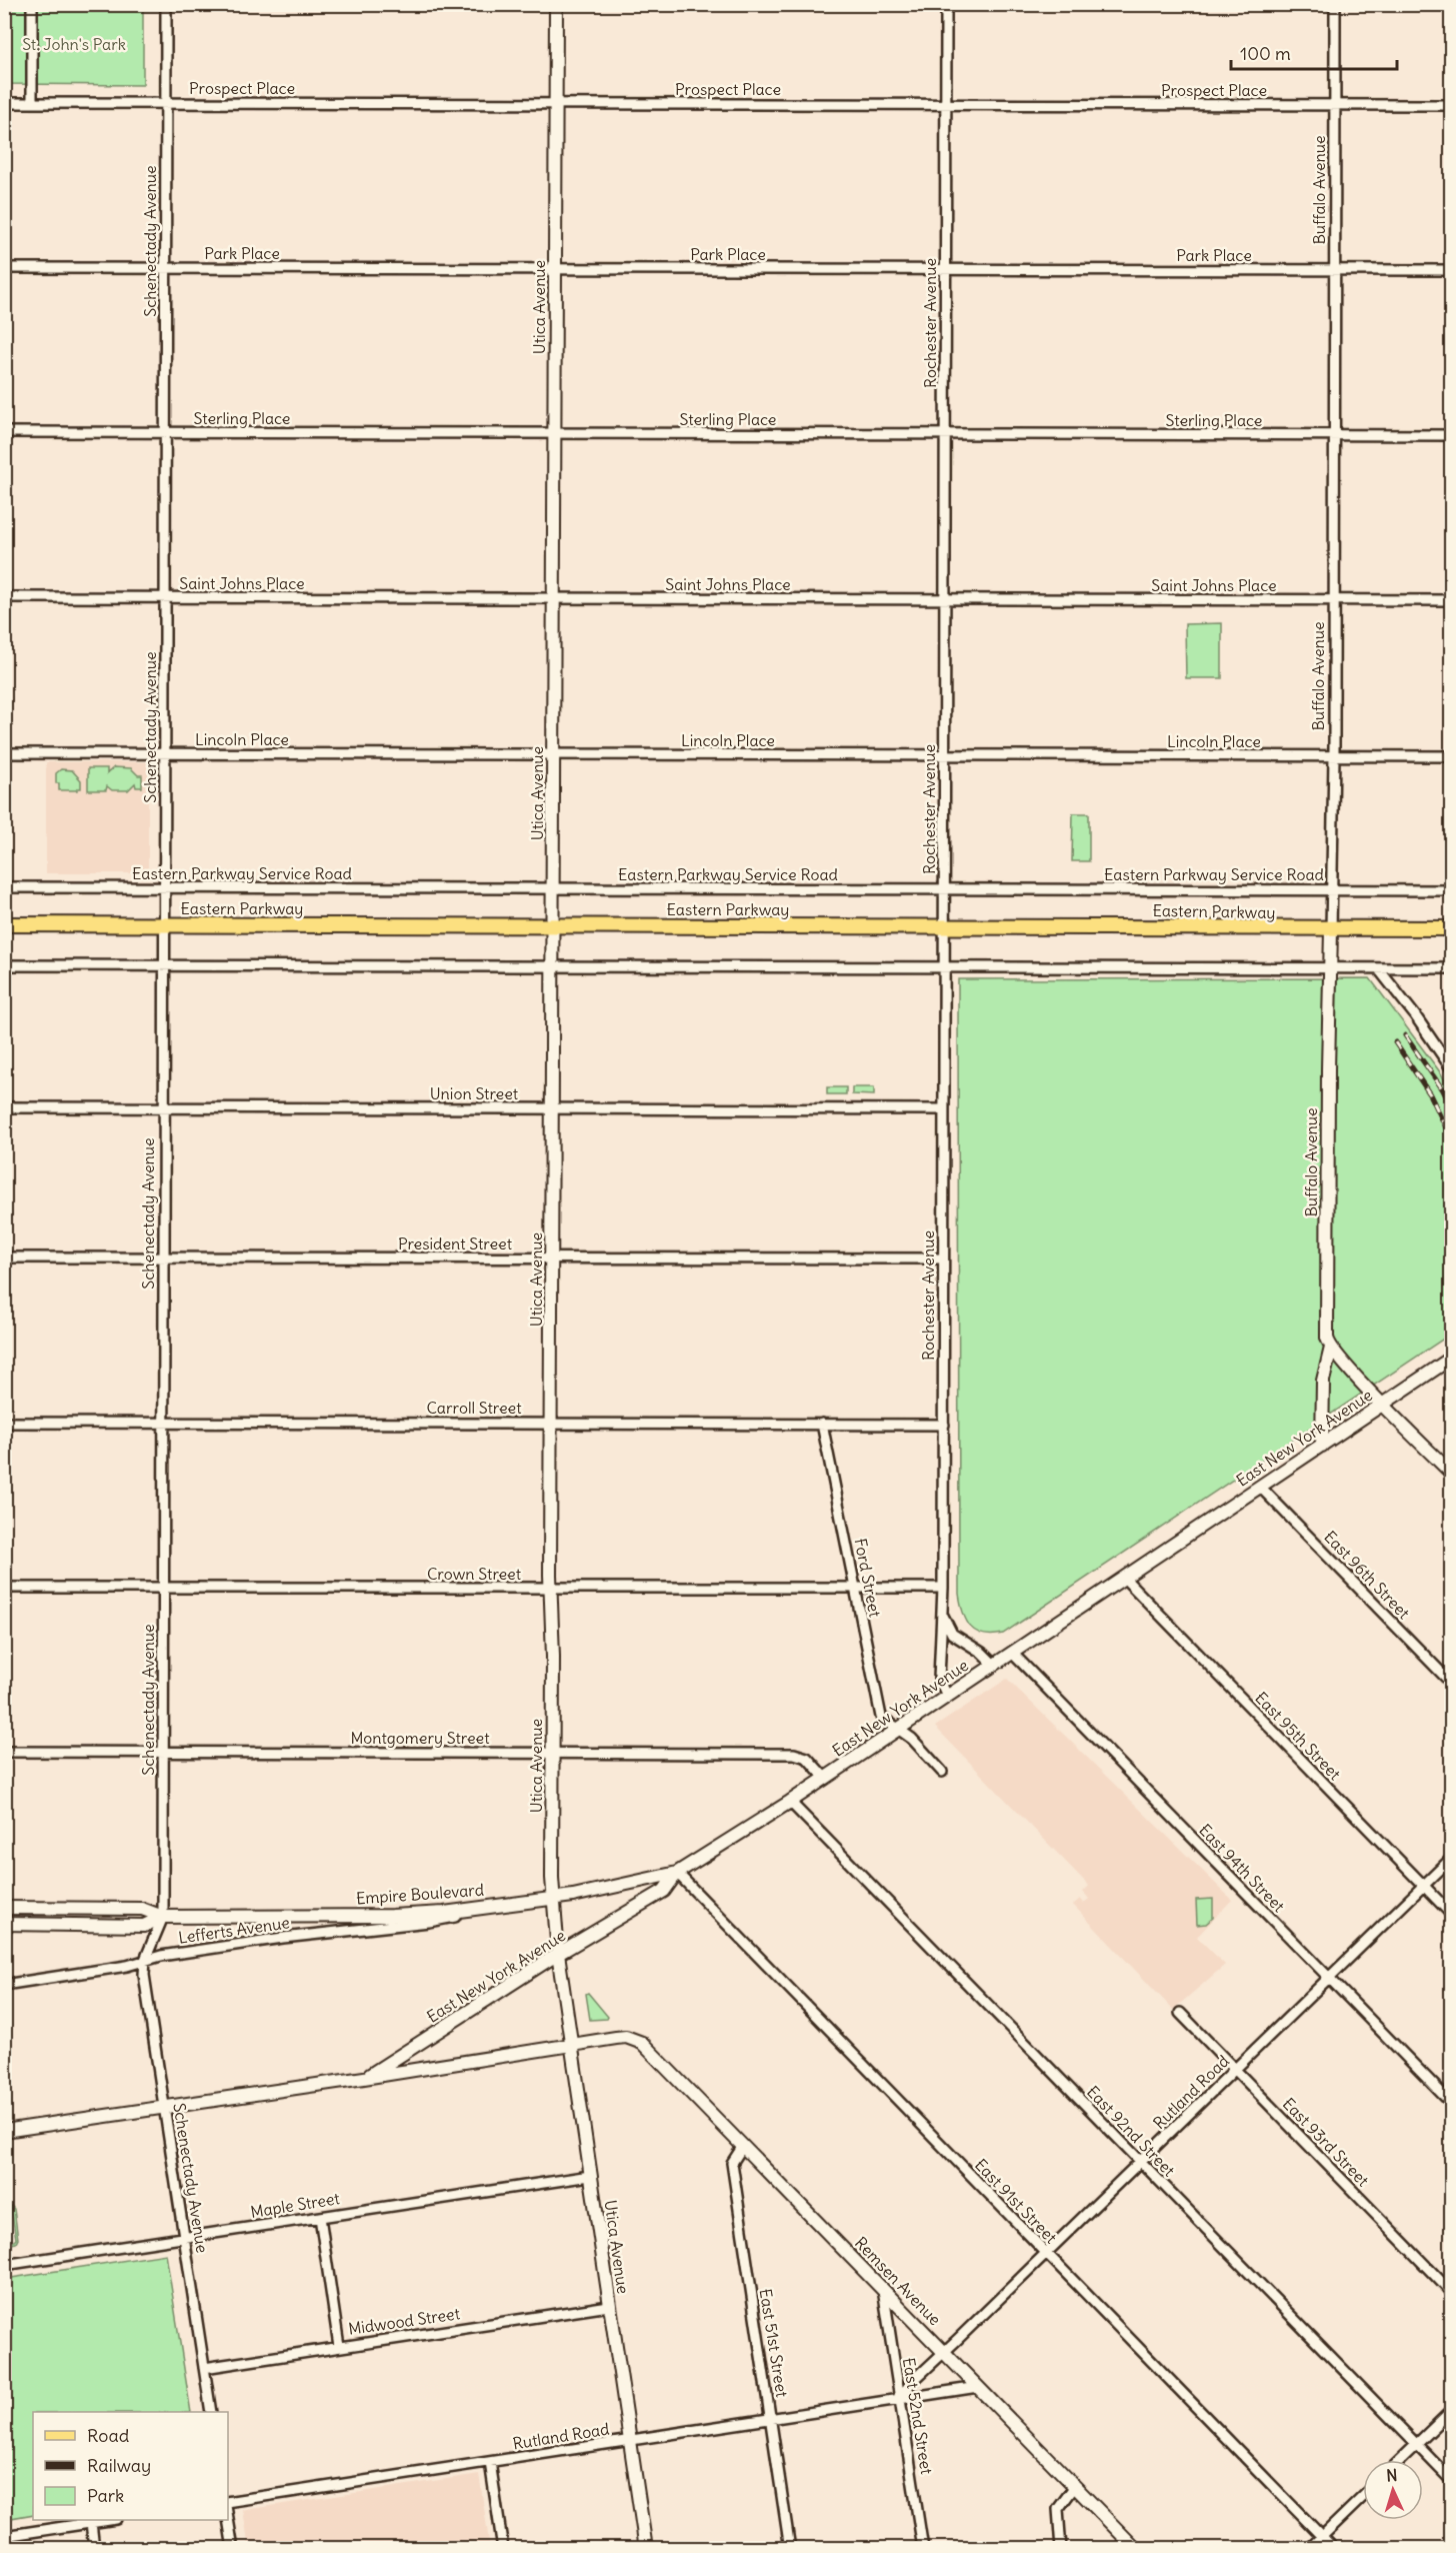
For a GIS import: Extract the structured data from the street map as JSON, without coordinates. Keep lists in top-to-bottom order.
{
  "streets": {
    "main road": [
      "Buffalo Avenue",
      "Utica Avenue",
      "Eastern Parkway",
      "East New York Avenue",
      "Empire Boulevard",
      "Remsen Avenue"
    ],
    "street": [
      "Prospect Place",
      "Schenectady Avenue",
      "Park Place",
      "Rochester Avenue",
      "Sterling Place",
      "Saint Johns Place",
      "Lincoln Place",
      "Eastern Parkway Service Road",
      "Union Street",
      "President Street",
      "Carroll Street",
      "Crown Street",
      "East 96th Street",
      "Ford Street",
      "East 95th Street",
      "Montgomery Street",
      "East 94th Street",
      "Lefferts Avenue",
      "Rutland Road",
      "East 92nd Street",
      "East 93rd Street",
      "East 91st Street",
      "Maple Street",
      "Midwood Street",
      "East 51st Street",
      "East 52nd Street"
    ]
  },
  "crossings": [
    ["Prospect Place", "Buffalo Avenue"],
    ["Prospect Place", "Schenectady Avenue"],
    ["Prospect Place", "Utica Avenue"],
    ["Prospect Place", "Rochester Avenue"],
    ["Buffalo Avenue", "Park Place"],
    ["Buffalo Avenue", "Sterling Place"],
    ["Buffalo Avenue", "Saint Johns Place"],
    ["Buffalo Avenue", "Lincoln Place"],
    ["Buffalo Avenue", "Eastern Parkway Service Road"],
    ["Buffalo Avenue", "Eastern Parkway"],
    ["Buffalo Avenue", "East New York Avenue"],
    ["Schenectady Avenue", "Park Place"],
    ["Schenectady Avenue", "Sterling Place"],
    ["Schenectady Avenue", "Saint Johns Place"],
    ["Schenectady Avenue", "Lincoln Place"],
    ["Schenectady Avenue", "Eastern Parkway Service Road"],
    ["Schenectady Avenue", "Eastern Parkway"],
    ["Schenectady Avenue", "Union Street"],
    ["Schenectady Avenue", "President Street"],
    ["Schenectady Avenue", "Carroll Street"],
    ["Schenectady Avenue", "East New York Avenue"],
    ["Schenectady Avenue", "Crown Street"],
    ["Schenectady Avenue", "Montgomery Street"],
    ["Schenectady Avenue", "Empire Boulevard"],
    ["Schenectady Avenue", "Lefferts Avenue"],
    ["Schenectady Avenue", "Maple Street"],
    ["Schenectady Avenue", "Midwood Street"],
    ["Park Place", "Utica Avenue"],
    ["Park Place", "Rochester Avenue"],
    ["Utica Avenue", "Sterling Place"],
    ["Utica Avenue", "Saint Johns Place"],
    ["Utica Avenue", "Lincoln Place"],
    ["Utica Avenue", "Eastern Parkway Service Road"],
    ["Utica Avenue", "Eastern Parkway"],
    ["Utica Avenue", "Union Street"],
    ["Utica Avenue", "President Street"],
    ["Utica Avenue", "Carroll Street"],
    ["Utica Avenue", "East New York Avenue"],
    ["Utica Avenue", "Crown Street"],
    ["Utica Avenue", "Montgomery Street"],
    ["Utica Avenue", "Empire Boulevard"],
    ["Utica Avenue", "Rutland Road"],
    ["Utica Avenue", "Maple Street"],
    ["Utica Avenue", "Midwood Street"],
    ["Rochester Avenue", "Sterling Place"],
    ["Rochester Avenue", "Saint Johns Place"],
    ["Rochester Avenue", "Lincoln Place"],
    ["Rochester Avenue", "Eastern Parkway Service Road"],
    ["Rochester Avenue", "Eastern Parkway"],
    ["Rochester Avenue", "Union Street"],
    ["Rochester Avenue", "President Street"],
    ["Rochester Avenue", "Carroll Street"],
    ["Rochester Avenue", "East New York Avenue"],
    ["Rochester Avenue", "Crown Street"],
    ["Carroll Street", "Ford Street"],
    ["East New York Avenue", "East 96th Street"],
    ["East New York Avenue", "Ford Street"],
    ["East New York Avenue", "East 95th Street"],
    ["East New York Avenue", "Montgomery Street"],
    ["East New York Avenue", "East 94th Street"],
    ["East New York Avenue", "Empire Boulevard"],
    ["East New York Avenue", "East 92nd Street"],
    ["East New York Avenue", "East 91st Street"],
    ["East New York Avenue", "Remsen Avenue"],
    ["Crown Street", "Ford Street"],
    ["East 95th Street", "Rutland Road"],
    ["East 94th Street", "Rutland Road"],
    ["Empire Boulevard", "Lefferts Avenue"],
    ["Empire Boulevard", "East 91st Street"],
    ["Rutland Road", "East 92nd Street"],
    ["Rutland Road", "East 93rd Street"],
    ["Rutland Road", "East 91st Street"],
    ["Rutland Road", "Remsen Avenue"],
    ["Rutland Road", "East 51st Street"],
    ["Rutland Road", "East 52nd Street"],
    ["Remsen Avenue", "East 51st Street"],
    ["Remsen Avenue", "East 52nd Street"]
  ],
  "parks": ["St. John's Park"],
  "legend": ["Road", "Railway", "Park"],
  "scale_bar": "100 m",
  "north": "top"
}
